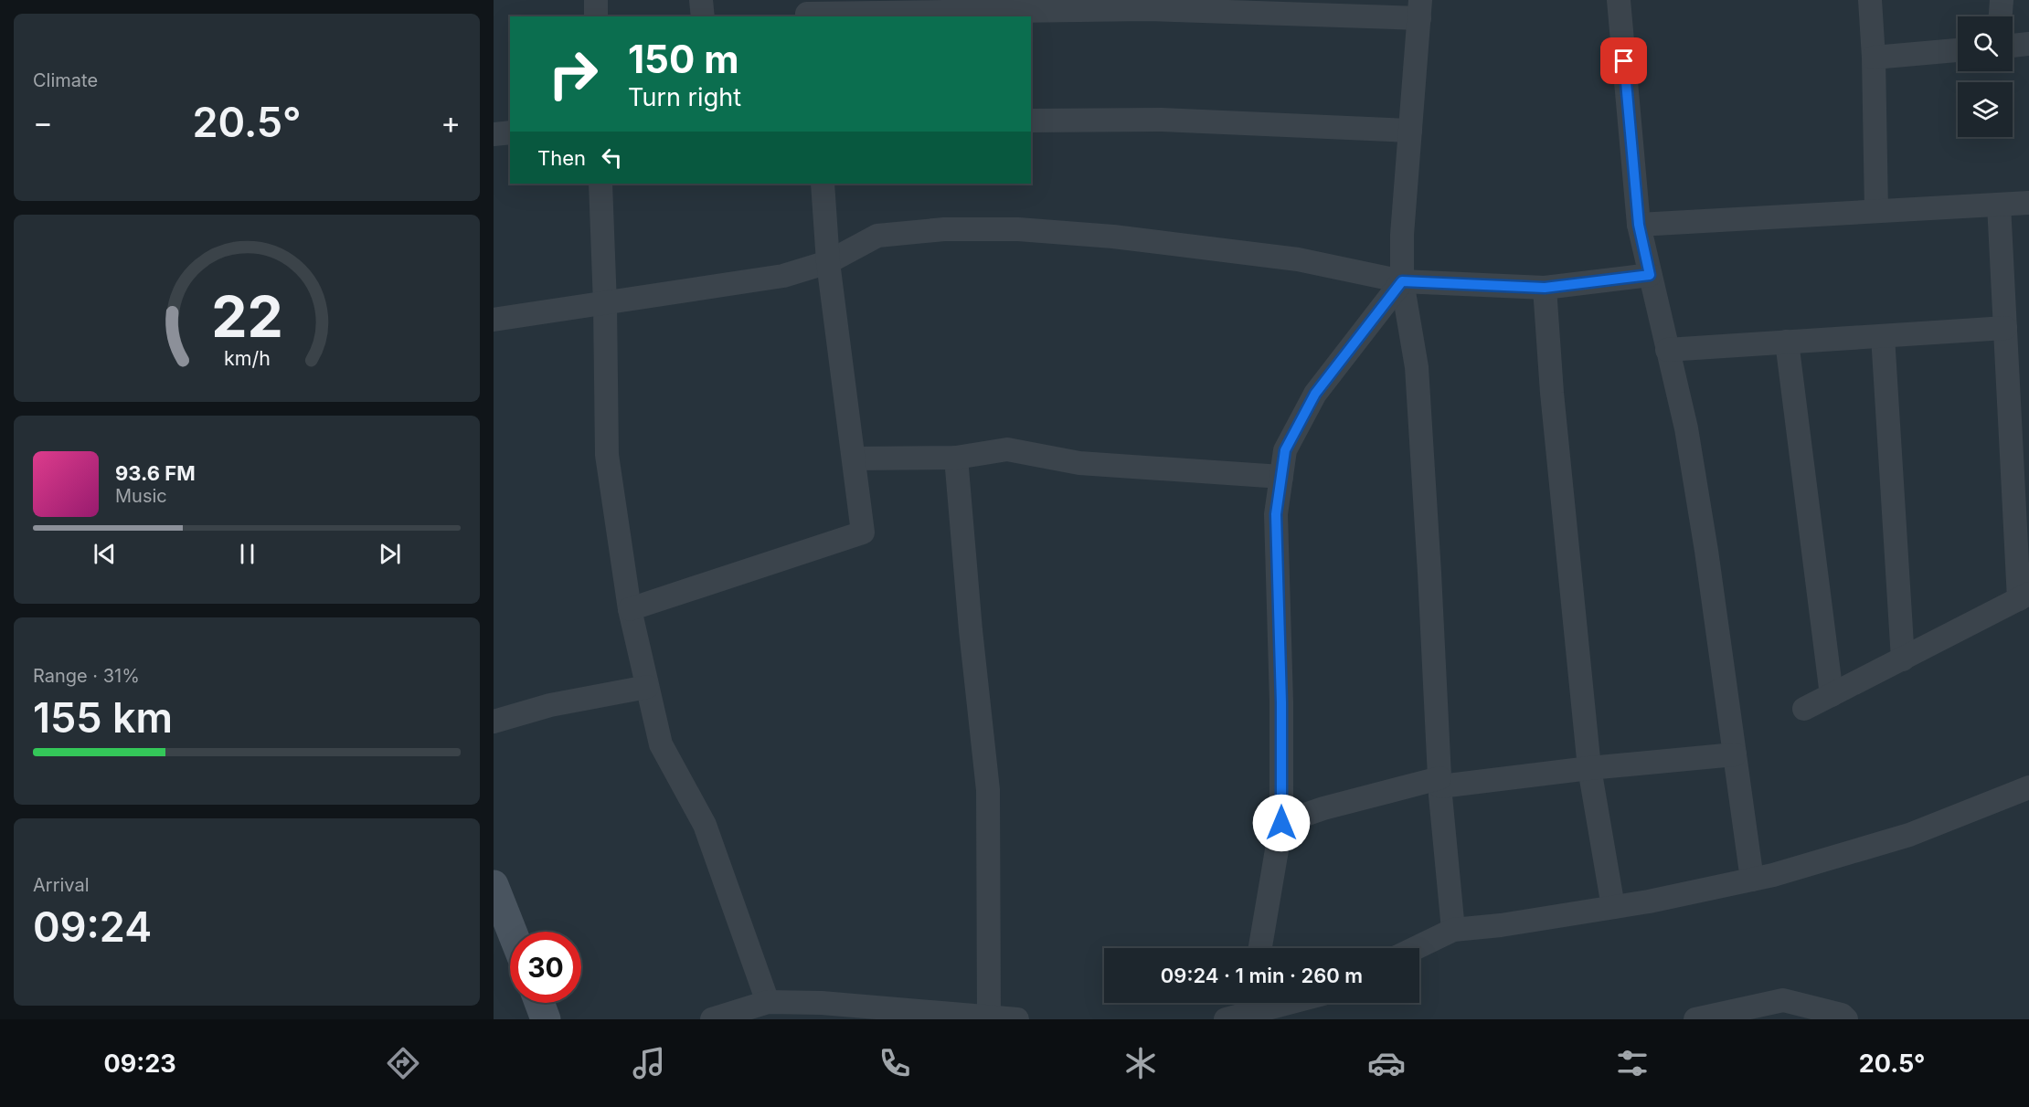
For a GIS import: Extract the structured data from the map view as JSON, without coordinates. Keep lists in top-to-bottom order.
{
  "page": {
    "tile": [
      "Climate",
      ["Range · 31%", "155 km"],
      ["Arrival", "09:24"]
    ],
    "turn": ["150 m", "Turn right"],
    "heat": ["−", "20.5°", "+"],
    "then": "Then",
    "song": ["93.6 FM", "Music"],
    "limit": "30",
    "trip": "09:24 · 1 min · 260 m",
    "tabs": ["09:23", "20.5°"],
    "gauge": ["22", "km/h"]
  }
}
